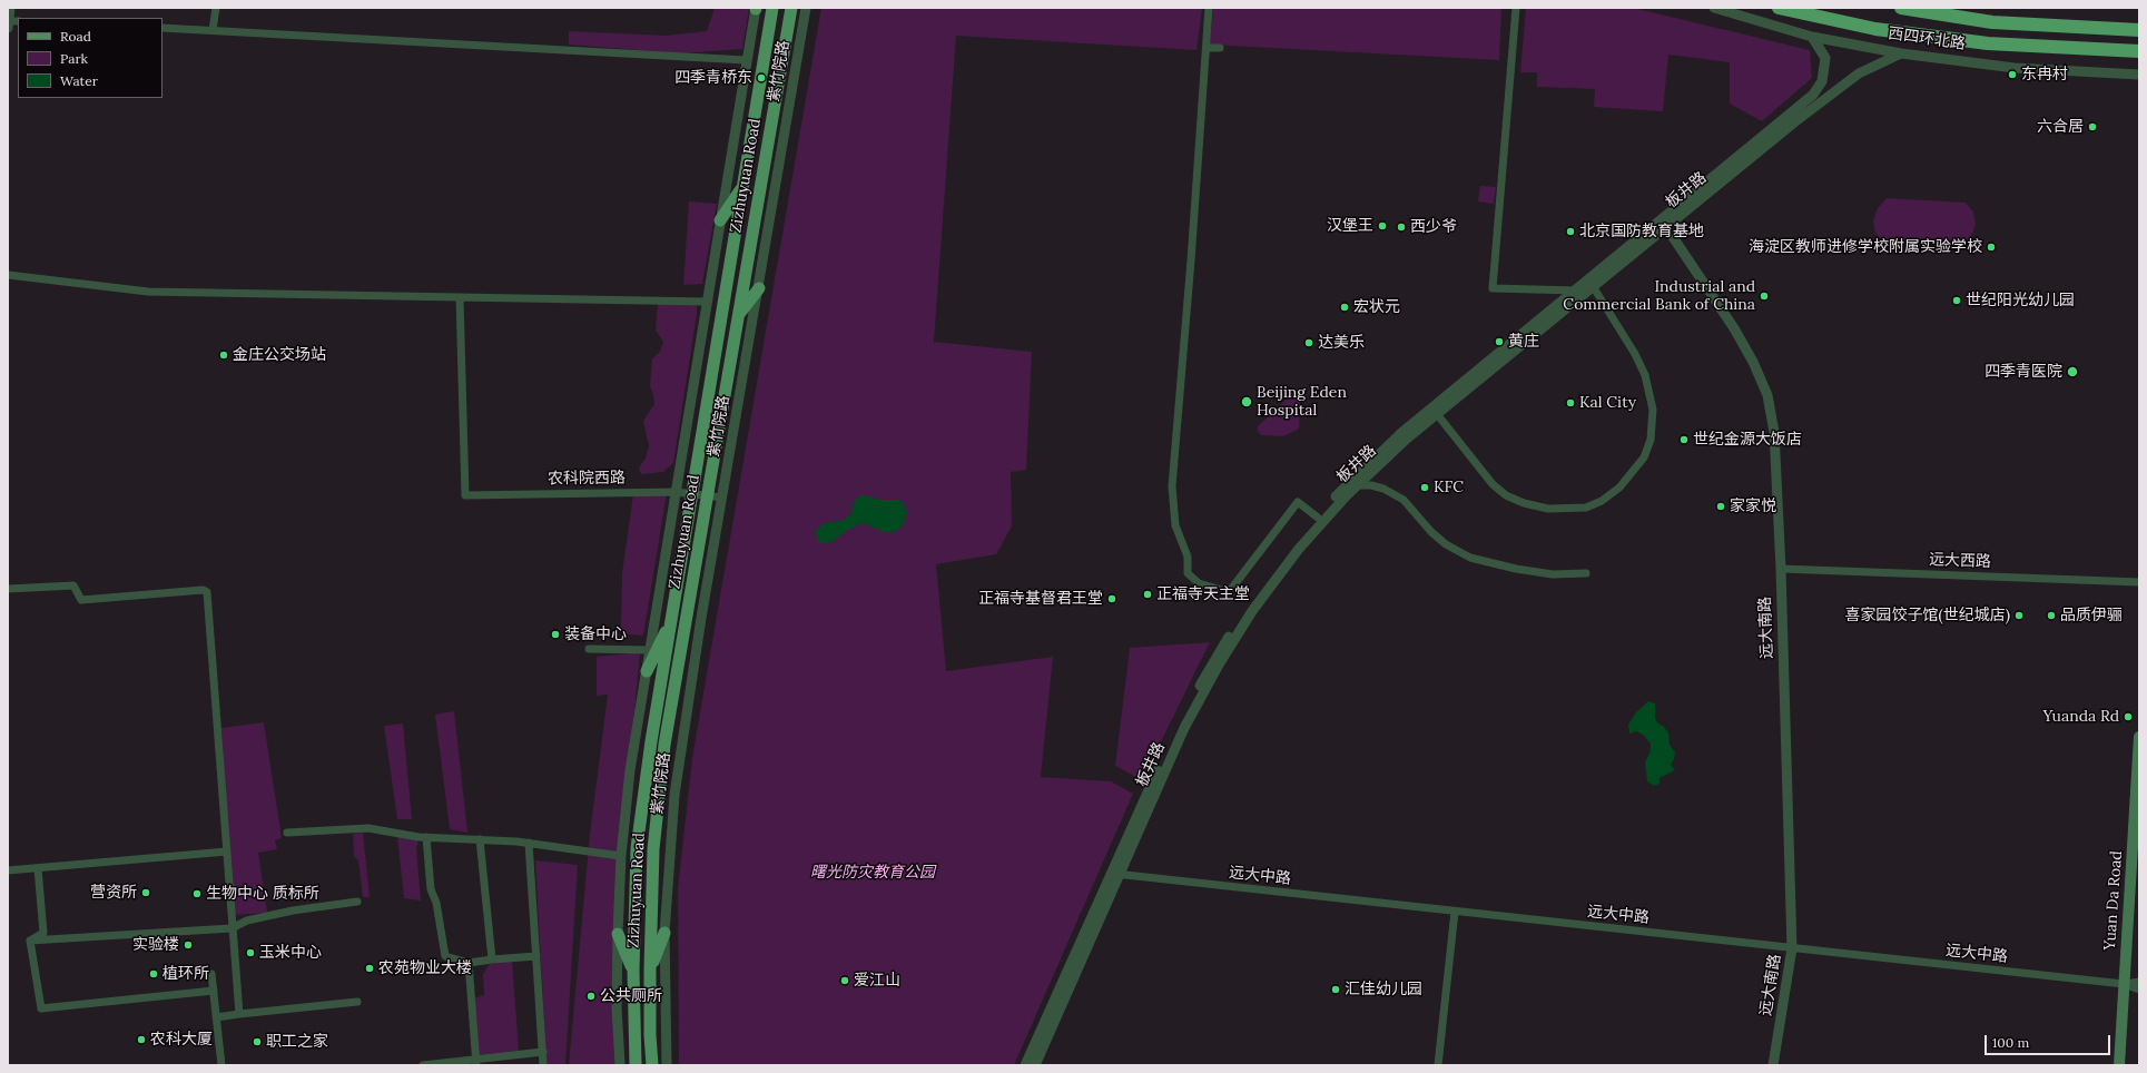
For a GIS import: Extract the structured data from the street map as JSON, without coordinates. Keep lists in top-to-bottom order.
{
  "streets": {
    "highway": ["西四环北路"],
    "main road": ["Zizhuyuan Road", "Yuan Da Road"],
    "street": [
      "紫竹院路",
      "板井路",
      "农科院西路",
      "远大西路",
      "远大南路",
      "远大中路"
    ]
  },
  "crossings": [
    ["西四环北路", "板井路"],
    ["紫竹院路", "农科院西路"],
    ["Zizhuyuan Road", "农科院西路"],
    ["板井路", "远大南路"],
    ["板井路", "远大中路"],
    ["远大西路", "远大南路"],
    ["远大南路", "远大中路"],
    ["远大中路", "Yuan Da Road"]
  ],
  "parks": ["曙光防灾教育公园"],
  "places": [
    "东冉村",
    "四季青桥东",
    "六合居",
    "汉堡王",
    "西少爷",
    "北京国防教育基地",
    "海淀区教师进修学校附属实验学校",
    "Industrial and Commercial Bank of China",
    "世纪阳光幼儿园",
    "宏状元",
    "黄庄",
    "达美乐",
    "金庄公交场站",
    "四季青医院",
    "Beijing Eden Hospital",
    "Kal City",
    "世纪金源大饭店",
    "KFC",
    "家家悦",
    "正福寺天主堂",
    "正福寺基督君王堂",
    "喜家园饺子馆(世纪城店)",
    "品质伊骊",
    "装备中心",
    "Yuanda Rd",
    "营资所",
    "生物中心 质标所",
    "实验楼",
    "玉米中心",
    "农苑物业大楼",
    "植环所",
    "爱江山",
    "汇佳幼儿园",
    "公共厕所",
    "农科大厦",
    "职工之家"
  ],
  "legend": ["Road", "Park", "Water"],
  "scale_bar": "100 m"
}
